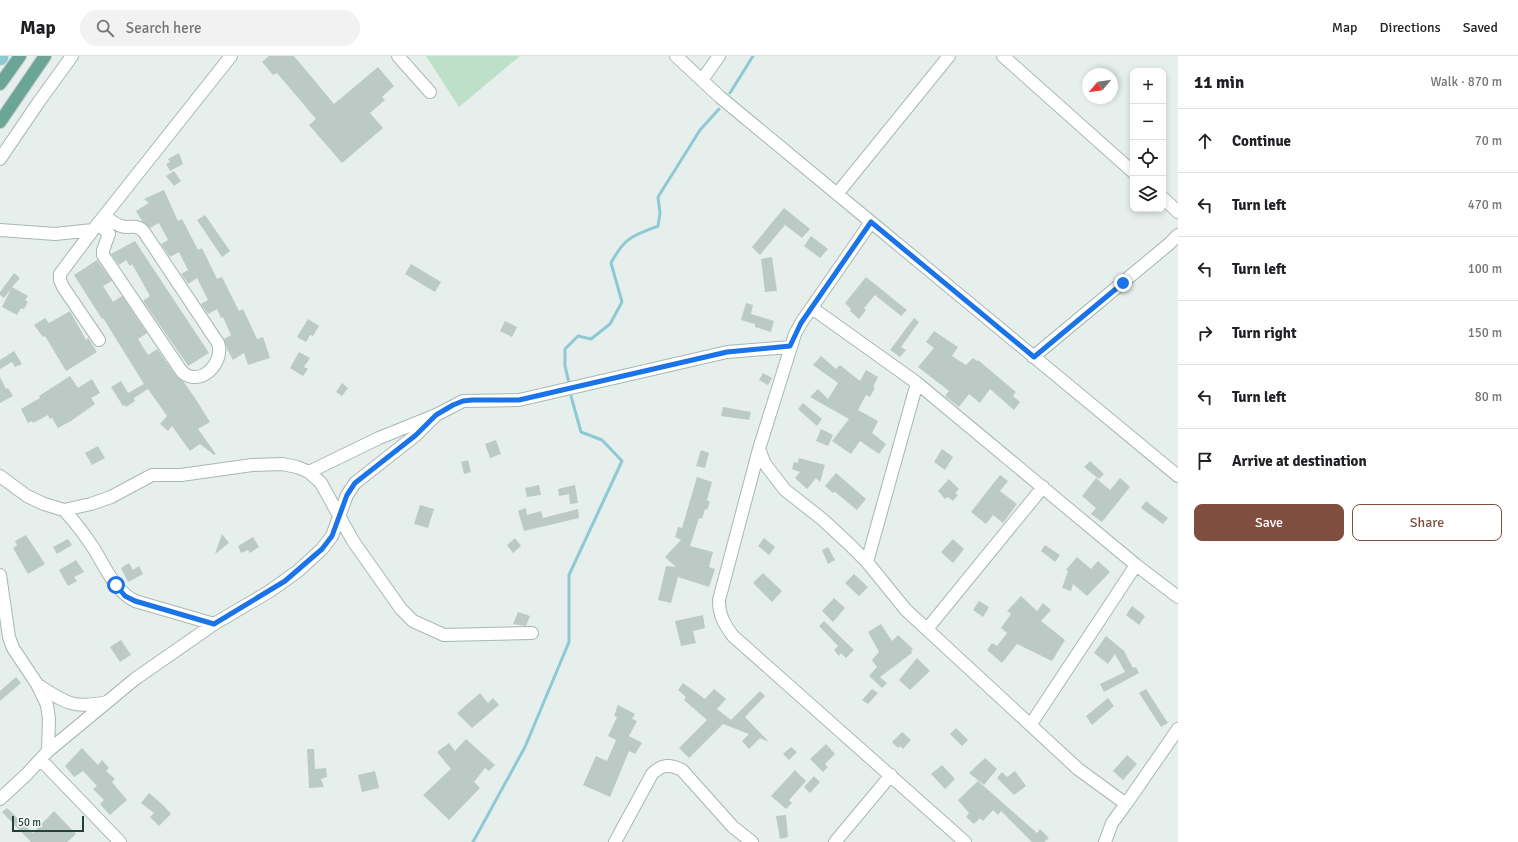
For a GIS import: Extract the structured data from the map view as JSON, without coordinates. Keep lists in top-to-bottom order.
{
  "scale_bar": "50 m",
  "north": "bottom left",
  "page": {
    "header": "Map",
    "search": "Search here",
    "nav": ["Map", "Directions", "Saved"],
    "heading": ["11 min", "Walk · 870 m"],
    "map_buttons": ["+", "−"],
    "list": [
      ["Continue", "70 m"],
      ["Turn left", "470 m"],
      ["Turn left", "100 m"],
      ["Turn right", "150 m"],
      ["Turn left", "80 m"],
      "Arrive at destination"
    ],
    "buttons": ["Save", "Share"],
    "scale": "50 m"
  }
}
